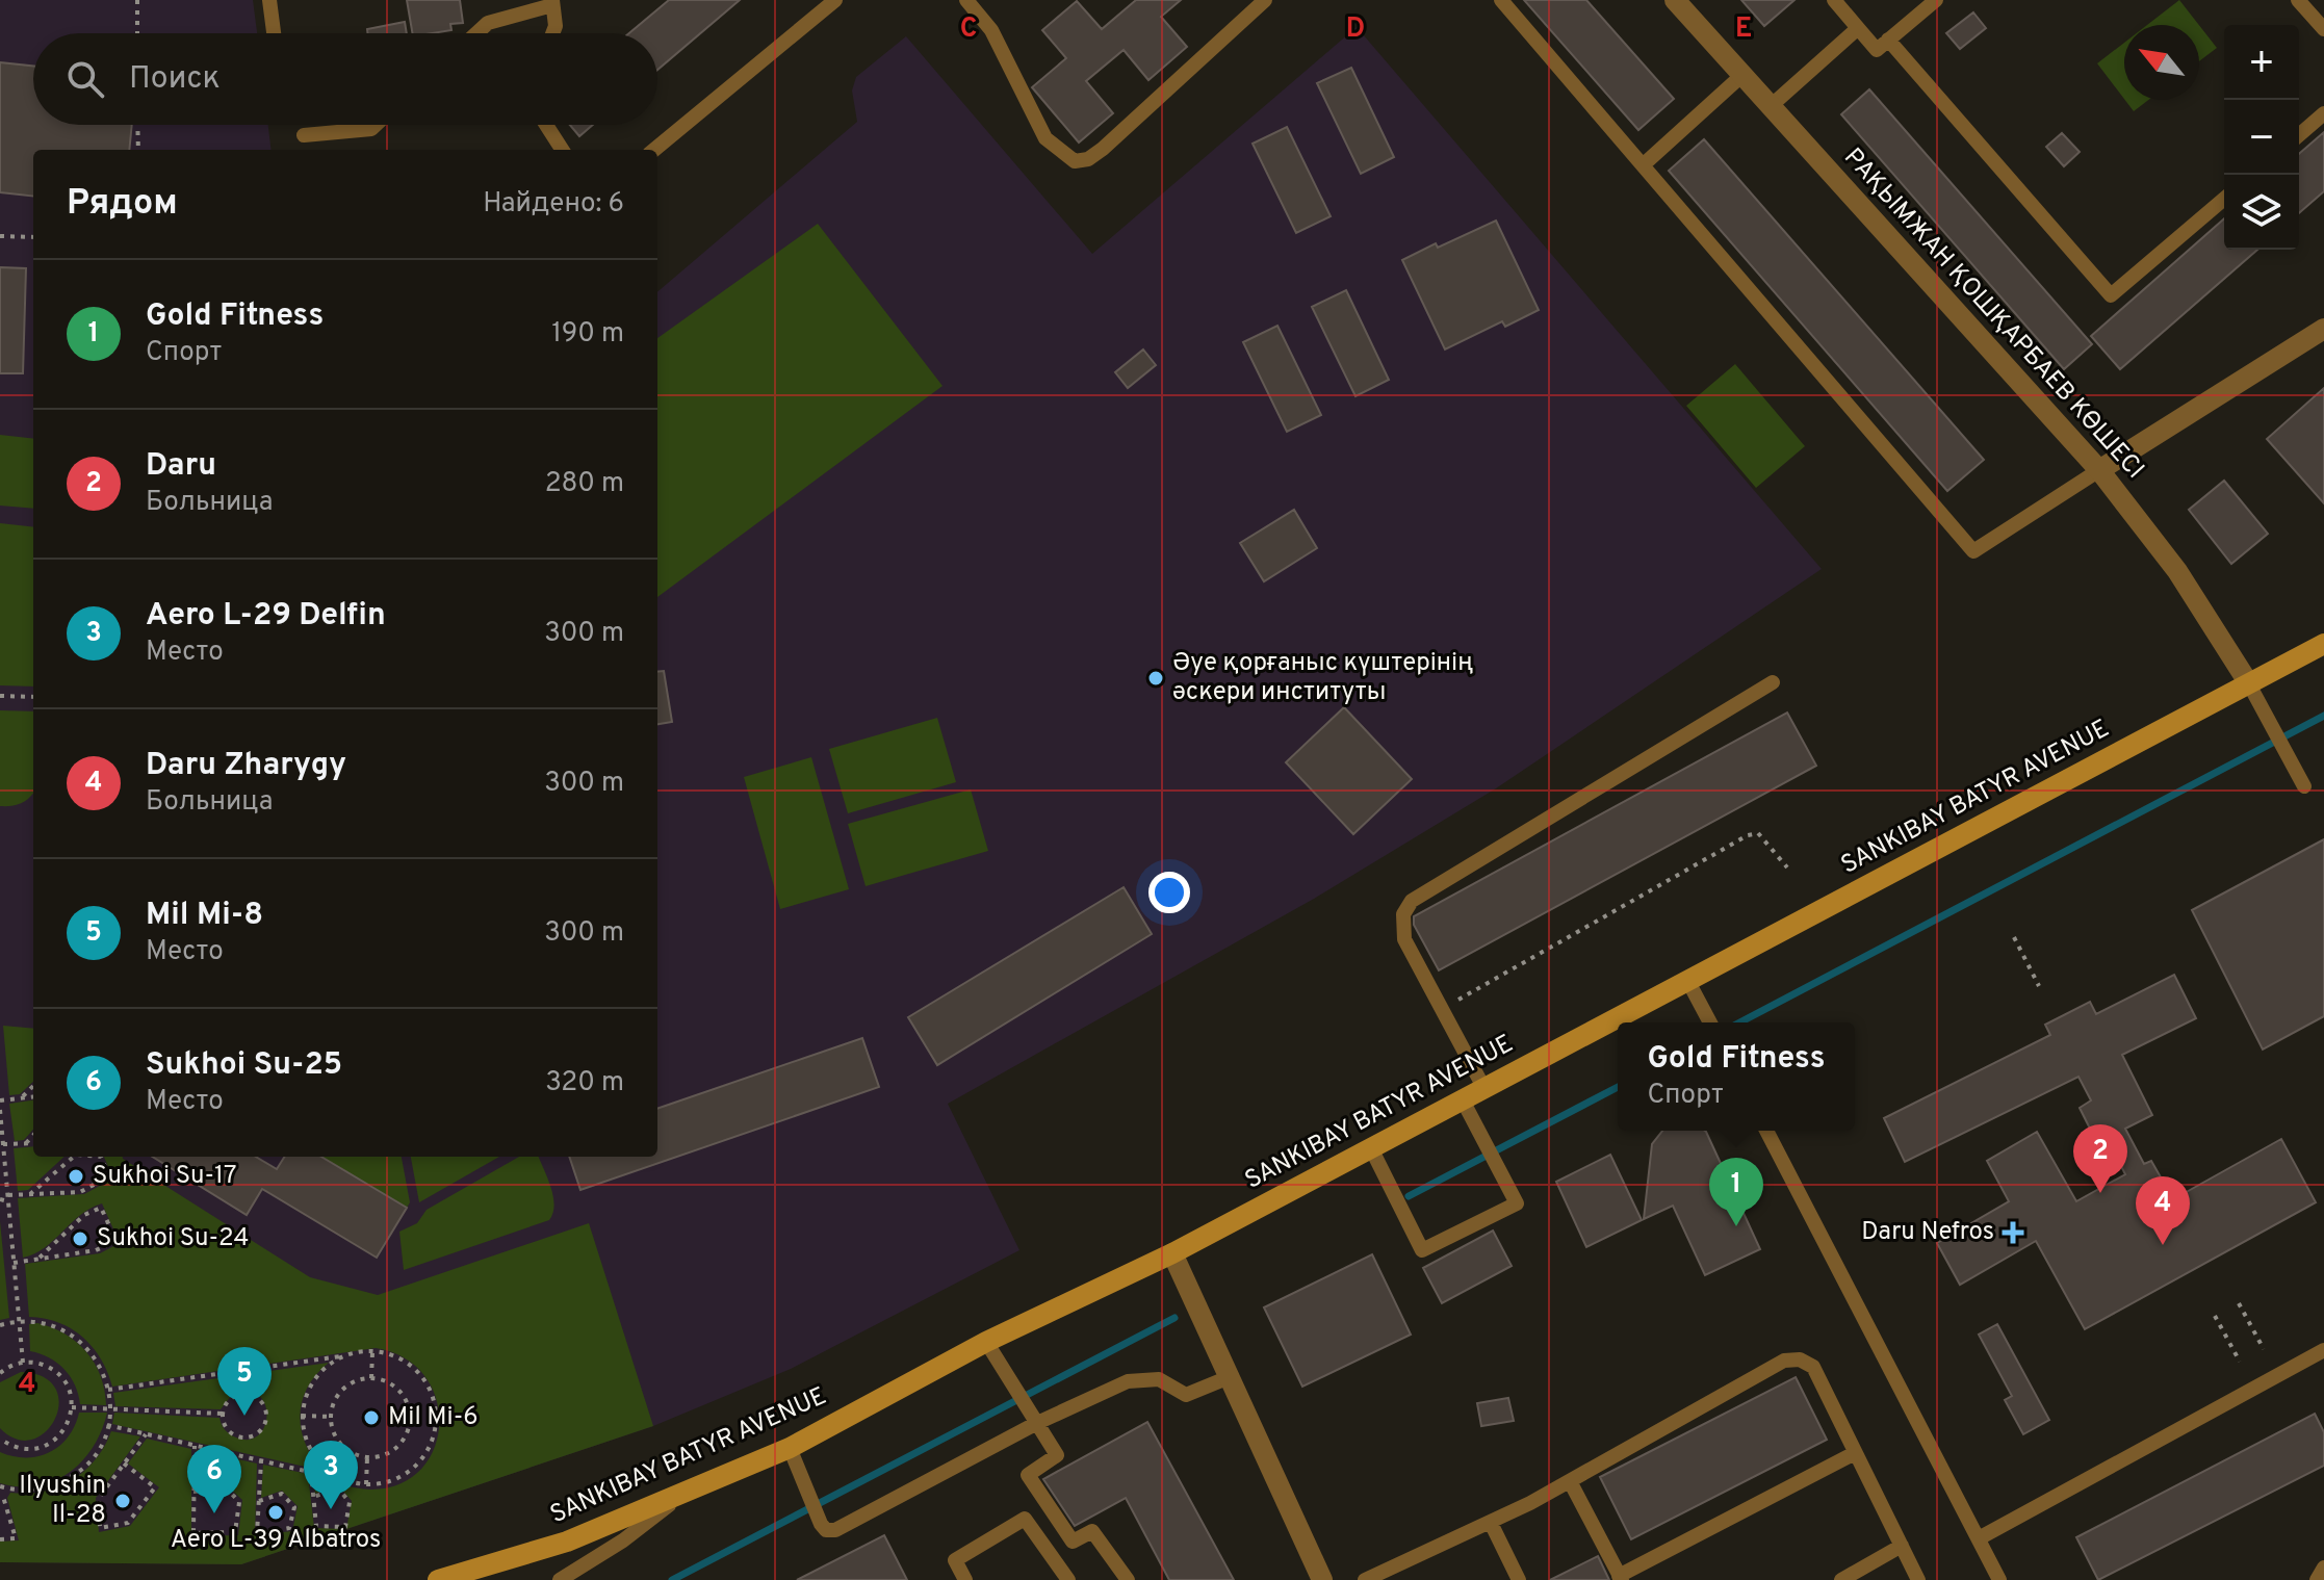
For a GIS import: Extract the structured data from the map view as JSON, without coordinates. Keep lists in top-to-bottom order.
{
  "streets": {
    "main road": ["SANKIBAY BATYR AVENUE"],
    "street": ["РАҚЫМЖАН ҚОШҚАРБАЕВ КӨШЕСІ"]
  },
  "crossings": [
    ["РАҚЫМЖАН ҚОШҚАРБАЕВ КӨШЕСІ", "SANKIBAY BATYR AVENUE"]
  ],
  "places": {
    "other": [
      "Әуе қорғаныс күштерінің әскери институты",
      "Sukhoi Su-17",
      "Sukhoi Su-24",
      "Mil Mi-6",
      "Ilyushin Il-28",
      "Aero L-39 Albatros"
    ],
    "health": ["Daru Nefros"]
  },
  "north": "top left",
  "page": {
    "map_buttons": ["+", "−"],
    "search": "Поиск",
    "heading": ["Рядом", "Найдено: 6"],
    "list": [
      {
        "mark": "1",
        "name": "Gold Fitness",
        "note": "Спорт",
        "value": "190 m"
      },
      {
        "mark": "2",
        "name": "Daru",
        "note": "Больница",
        "value": "280 m"
      },
      {
        "mark": "3",
        "name": "Aero L-29 Delfin",
        "note": "Место",
        "value": "300 m"
      },
      {
        "mark": "4",
        "name": "Daru Zharygy",
        "note": "Больница",
        "value": "300 m"
      },
      {
        "mark": "5",
        "name": "Mil Mi-8",
        "note": "Место",
        "value": "300 m"
      },
      {
        "mark": "6",
        "name": "Sukhoi Su-25",
        "note": "Место",
        "value": "320 m"
      }
    ],
    "popup": ["Gold Fitness", "Спорт"],
    "pins": [
      "2",
      "1",
      "4",
      "5",
      "3",
      "6"
    ]
  },
  "grid": {
    "columns": ["C", "D", "E"],
    "rows": ["4"]
  }
}
